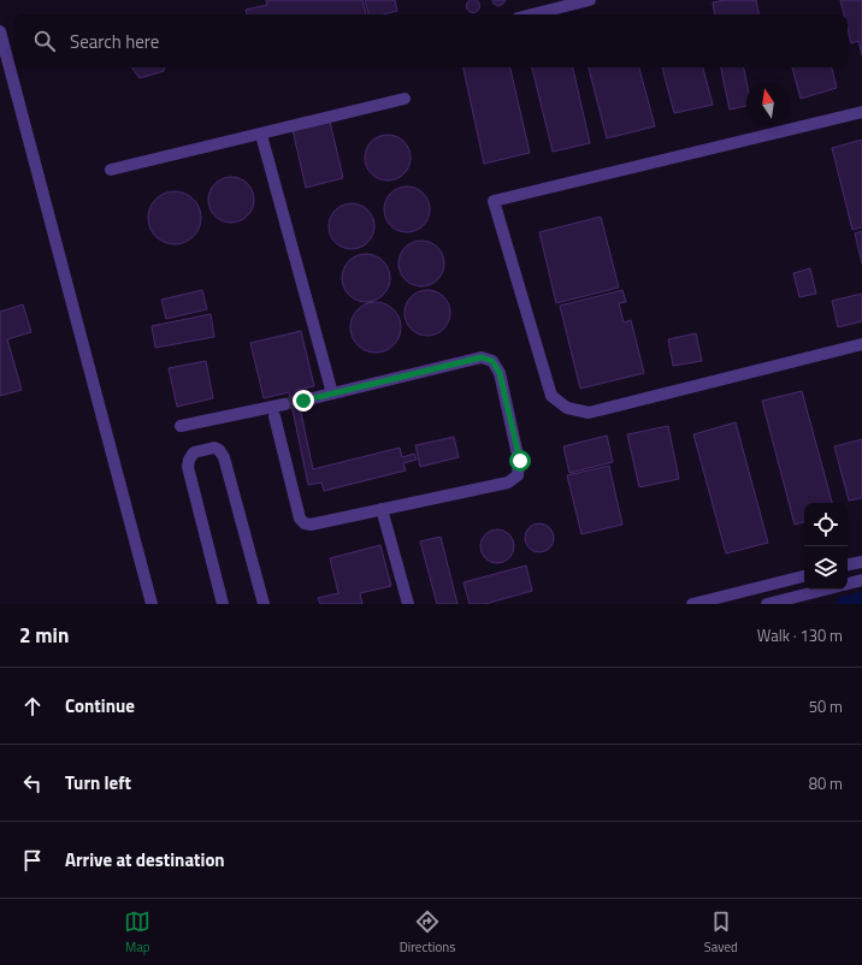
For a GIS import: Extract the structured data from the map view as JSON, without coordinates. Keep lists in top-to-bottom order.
{
  "north": "top",
  "page": {
    "search": "Search here",
    "heading": ["2 min", "Walk · 130 m"],
    "list": [
      ["Continue", "50 m"],
      ["Turn left", "80 m"],
      "Arrive at destination"
    ],
    "nav": ["Map", "Directions", "Saved"]
  }
}
